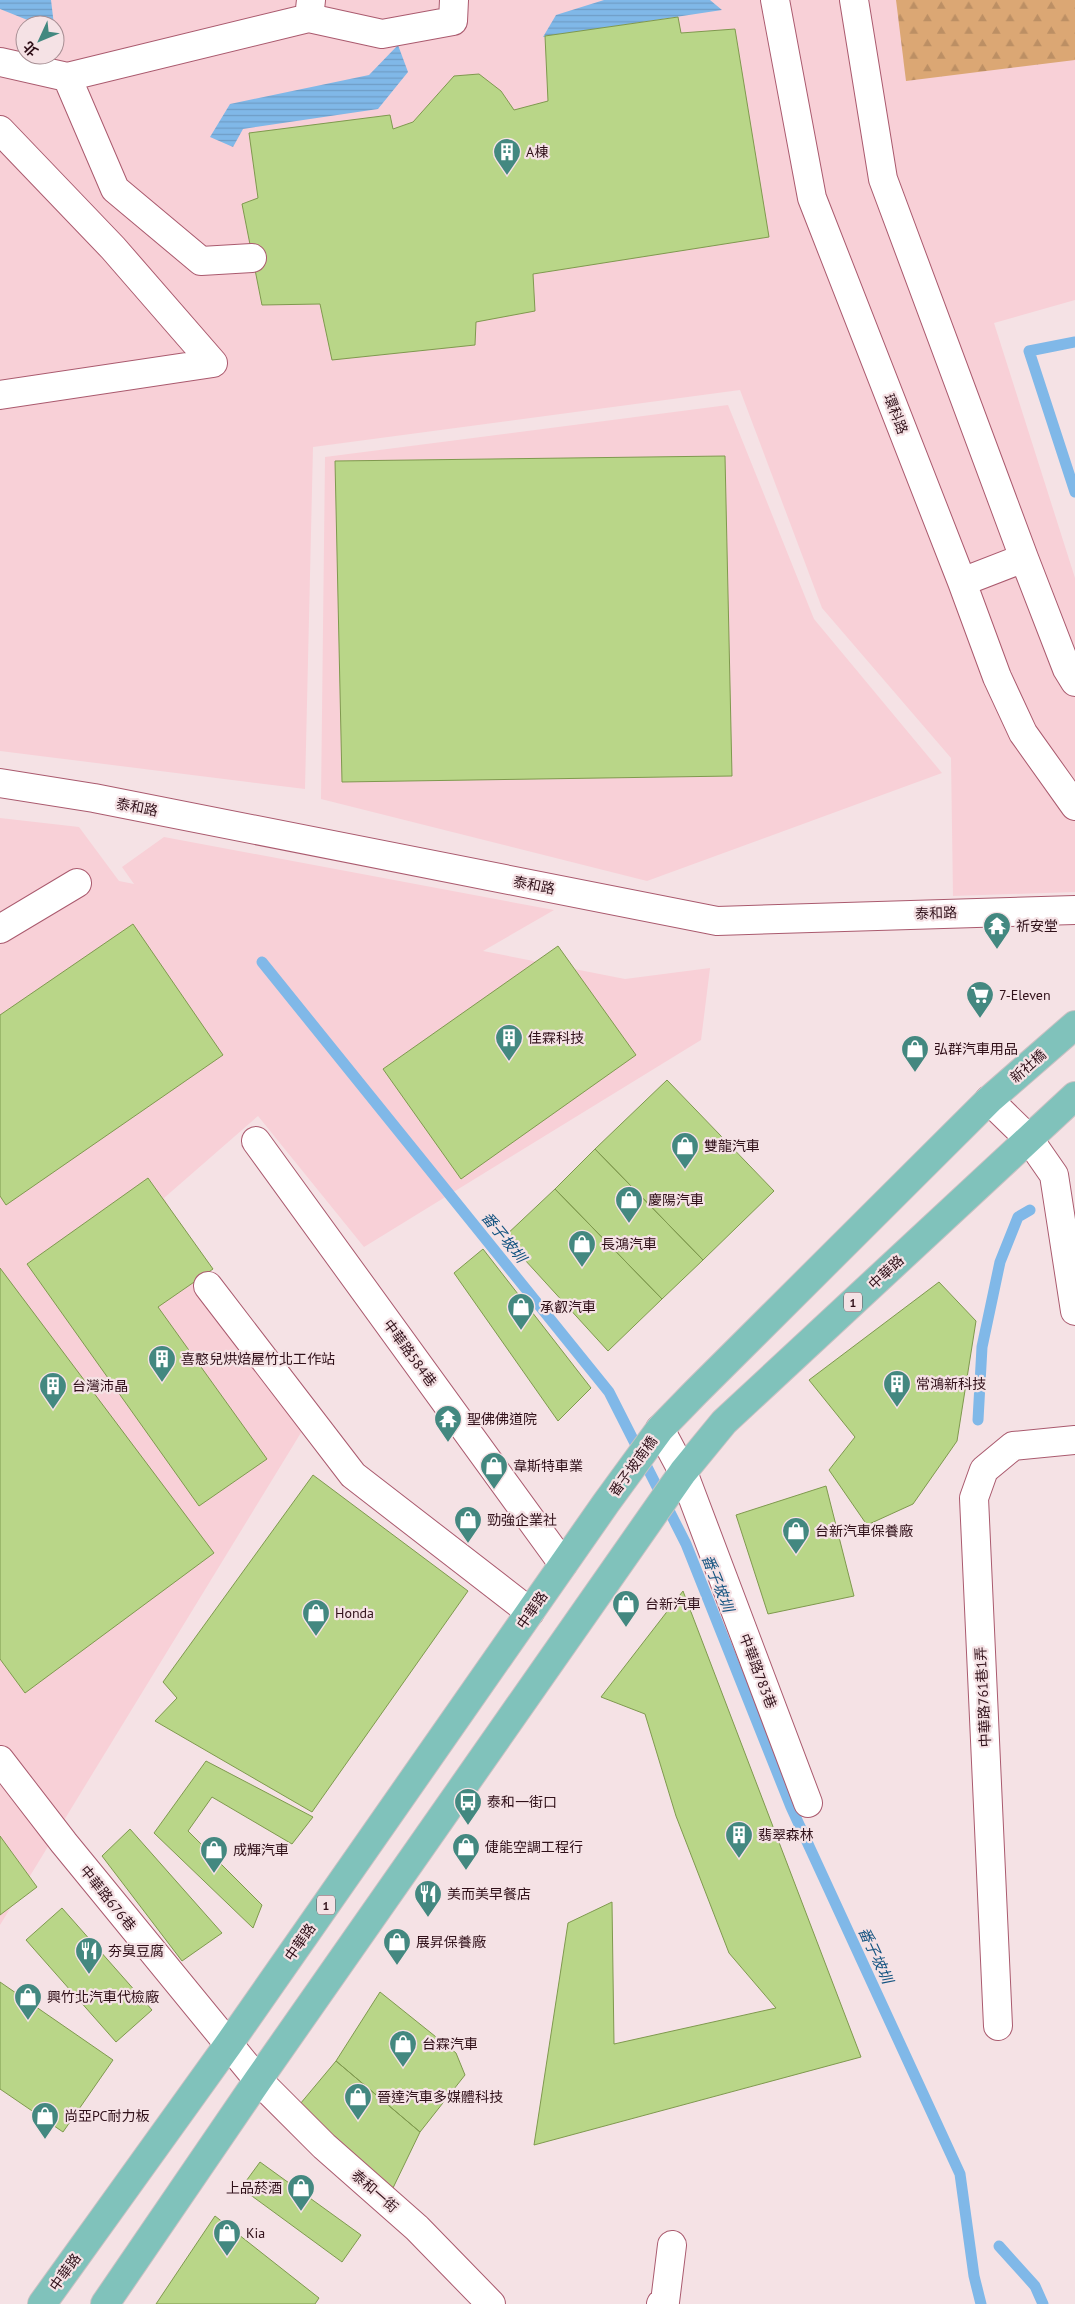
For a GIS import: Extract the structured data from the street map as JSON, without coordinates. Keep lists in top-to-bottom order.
{
  "streets": {
    "main road": [
      "新社橋",
      "中華路",
      "1",
      "番子坡南橋"
    ],
    "street": [
      "環科路",
      "泰和路",
      "中華路584巷",
      "中華路783巷",
      "中華路761巷1弄",
      "中華路676巷",
      "泰和一街"
    ]
  },
  "crossings": [
    ["新社橋", "1"],
    ["中華路", "1"],
    ["中華路", "中華路584巷"],
    ["中華路", "番子坡南橋"],
    ["中華路", "中華路783巷"],
    ["中華路", "中華路676巷"],
    ["1", "番子坡南橋"],
    ["1", "中華路783巷"],
    ["1", "中華路676巷"],
    ["1", "泰和一街"],
    ["番子坡南橋", "中華路783巷"],
    ["中華路676巷", "泰和一街"]
  ],
  "water": ["番子坡圳"],
  "places": {
    "building": [
      "A棟",
      "佳霖科技",
      "喜憨兒烘焙屋竹北工作站",
      "常鴻新科技",
      "台灣沛晶",
      "翡翠森林"
    ],
    "temple": ["祈安堂", "聖佛佛道院"],
    "supermarket": ["7-Eleven"],
    "shop": [
      "弘群汽車用品",
      "雙龍汽車",
      "慶陽汽車",
      "長鴻汽車",
      "承叡汽車",
      "韋斯特車業",
      "勁強企業社",
      "台新汽車保養廠",
      "台新汽車",
      "Honda",
      "倢能空調工程行",
      "成輝汽車",
      "展昇保養廠",
      "興竹北汽車代檢廠",
      "台霖汽車",
      "晉達汽車多媒體科技",
      "尚亞PC耐力板",
      "上品菸酒",
      "Kia"
    ],
    "bus stop": ["泰和一街口"],
    "restaurant": ["美而美早餐店", "夯臭豆腐"]
  },
  "north": "bottom left"
}
